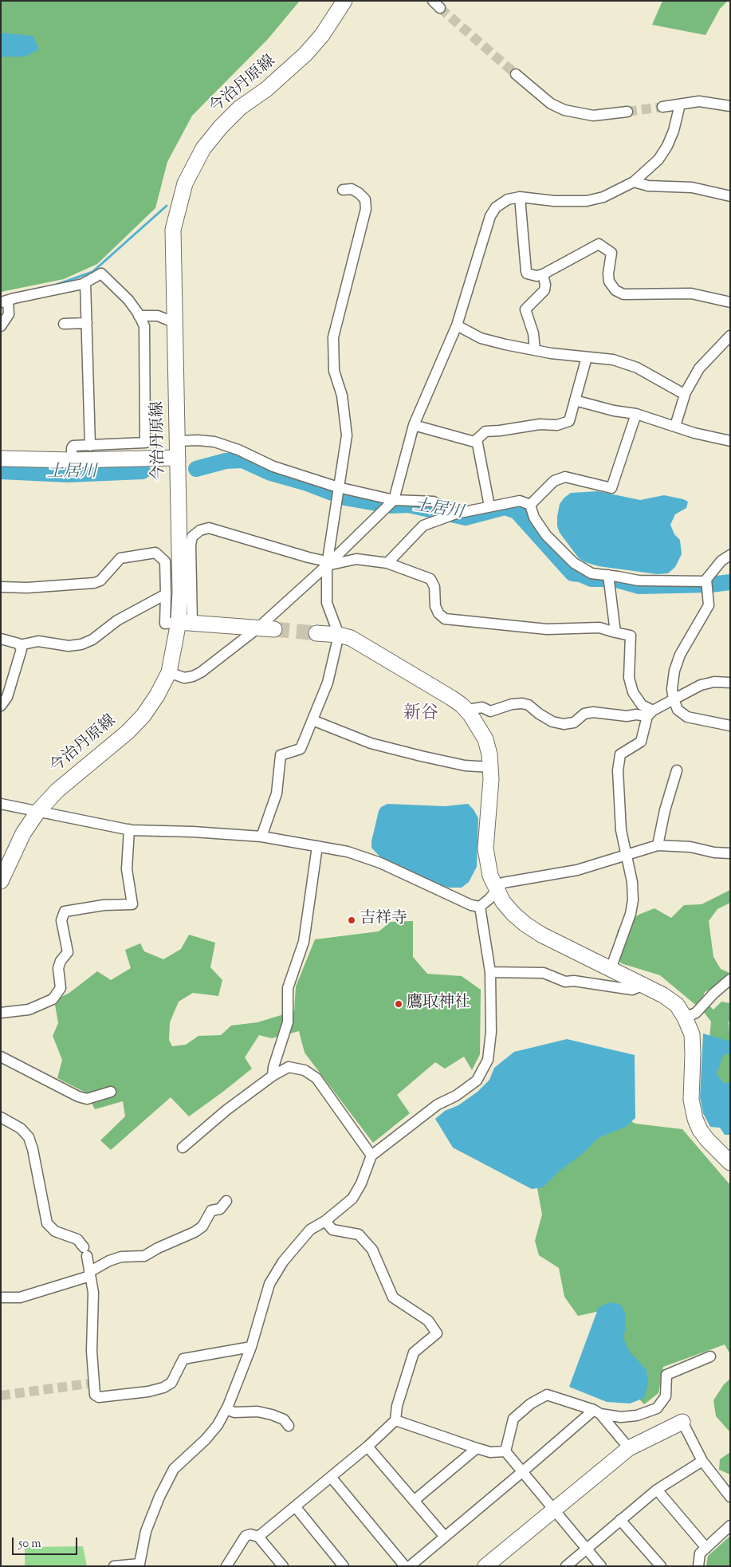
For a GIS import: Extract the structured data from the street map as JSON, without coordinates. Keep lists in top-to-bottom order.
{
  "streets": {
    "street": ["今治丹原線"]
  },
  "districts": ["新谷"],
  "water": ["土居川"],
  "places": ["吉祥寺", "鷹取神社"],
  "scale_bar": "50 m"
}
